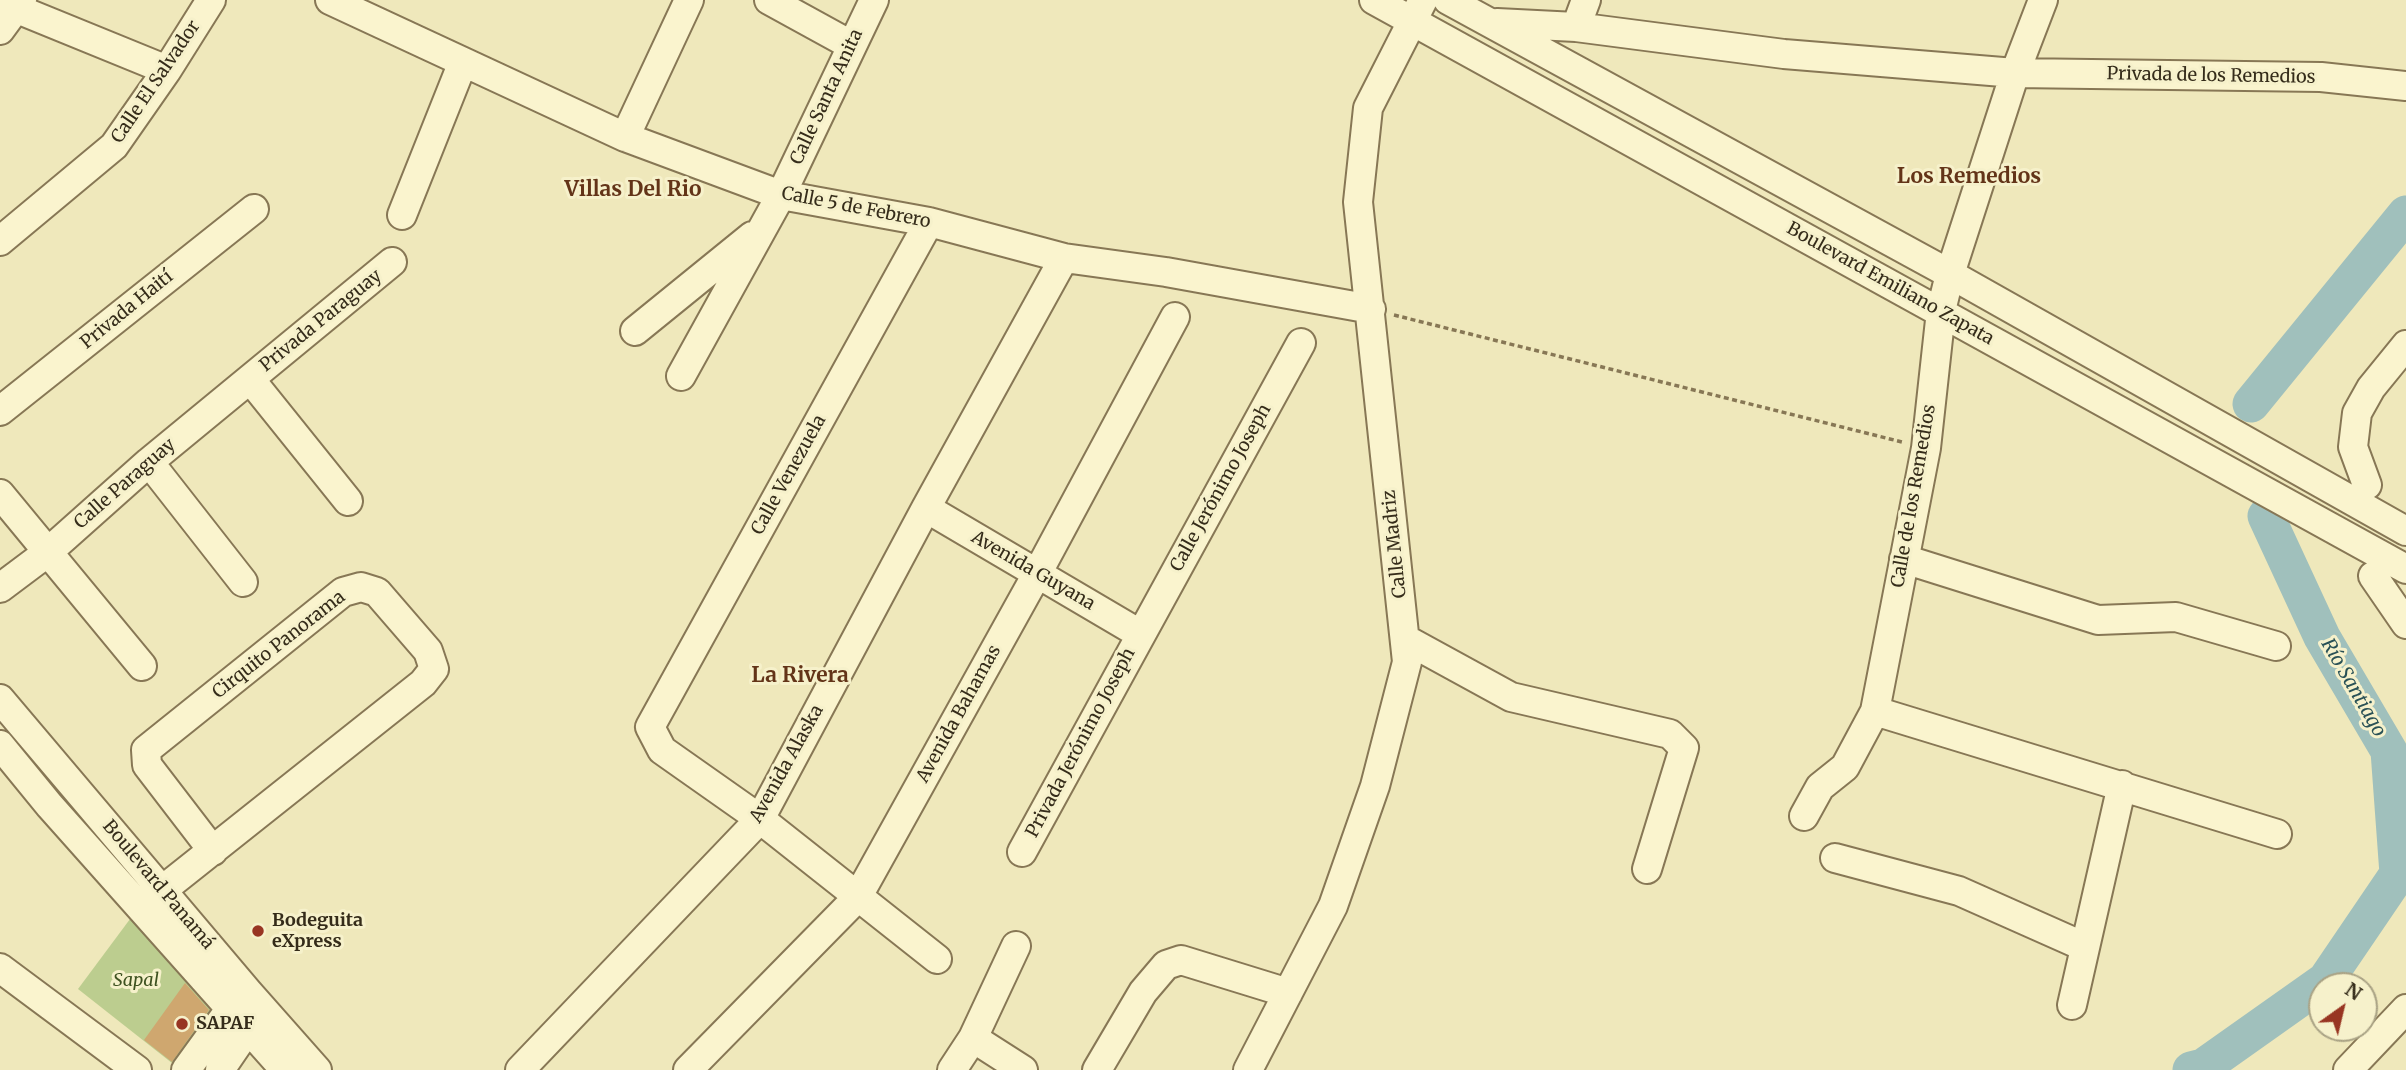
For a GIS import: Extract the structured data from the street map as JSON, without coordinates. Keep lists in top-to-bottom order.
{
  "streets": {
    "street": [
      "Privada de los Remedios",
      "Calle El Salvador",
      "Calle Santa Anita",
      "Calle 5 de Febrero",
      "Boulevard Emiliano Zapata",
      "Privada Haití",
      "Privada Paraguay",
      "Calle Venezuela",
      "Calle Paraguay",
      "Calle Jerónimo Joseph",
      "Calle de los Remedios",
      "Calle Madriz",
      "Avenida Guyana",
      "Cirquito Panorama",
      "Avenida Bahamas",
      "Privada Jerónimo Joseph",
      "Avenida Alaska",
      "Boulevard Panamá"
    ]
  },
  "crossings": [
    ["Privada de los Remedios", "Boulevard Emiliano Zapata"],
    ["Privada de los Remedios", "Calle de los Remedios"],
    ["Calle Santa Anita", "Calle 5 de Febrero"],
    ["Calle 5 de Febrero", "Calle Venezuela"],
    ["Calle 5 de Febrero", "Calle Madriz"],
    ["Calle 5 de Febrero", "Avenida Alaska"],
    ["Boulevard Emiliano Zapata", "Calle de los Remedios"],
    ["Boulevard Emiliano Zapata", "Calle Madriz"],
    ["Privada Paraguay", "Calle Paraguay"],
    ["Calle Venezuela", "Avenida Alaska"],
    ["Calle Jerónimo Joseph", "Avenida Guyana"],
    ["Calle Jerónimo Joseph", "Privada Jerónimo Joseph"],
    ["Avenida Guyana", "Avenida Bahamas"],
    ["Avenida Guyana", "Privada Jerónimo Joseph"],
    ["Avenida Guyana", "Avenida Alaska"],
    ["Cirquito Panorama", "Boulevard Panamá"]
  ],
  "districts": ["Los Remedios", "Villas Del Rio", "La Rivera"],
  "water": ["Río Santiago"],
  "parks": ["Sapal"],
  "places": ["Bodeguita eXpress", "SAPAF"],
  "north": "top right"
}
